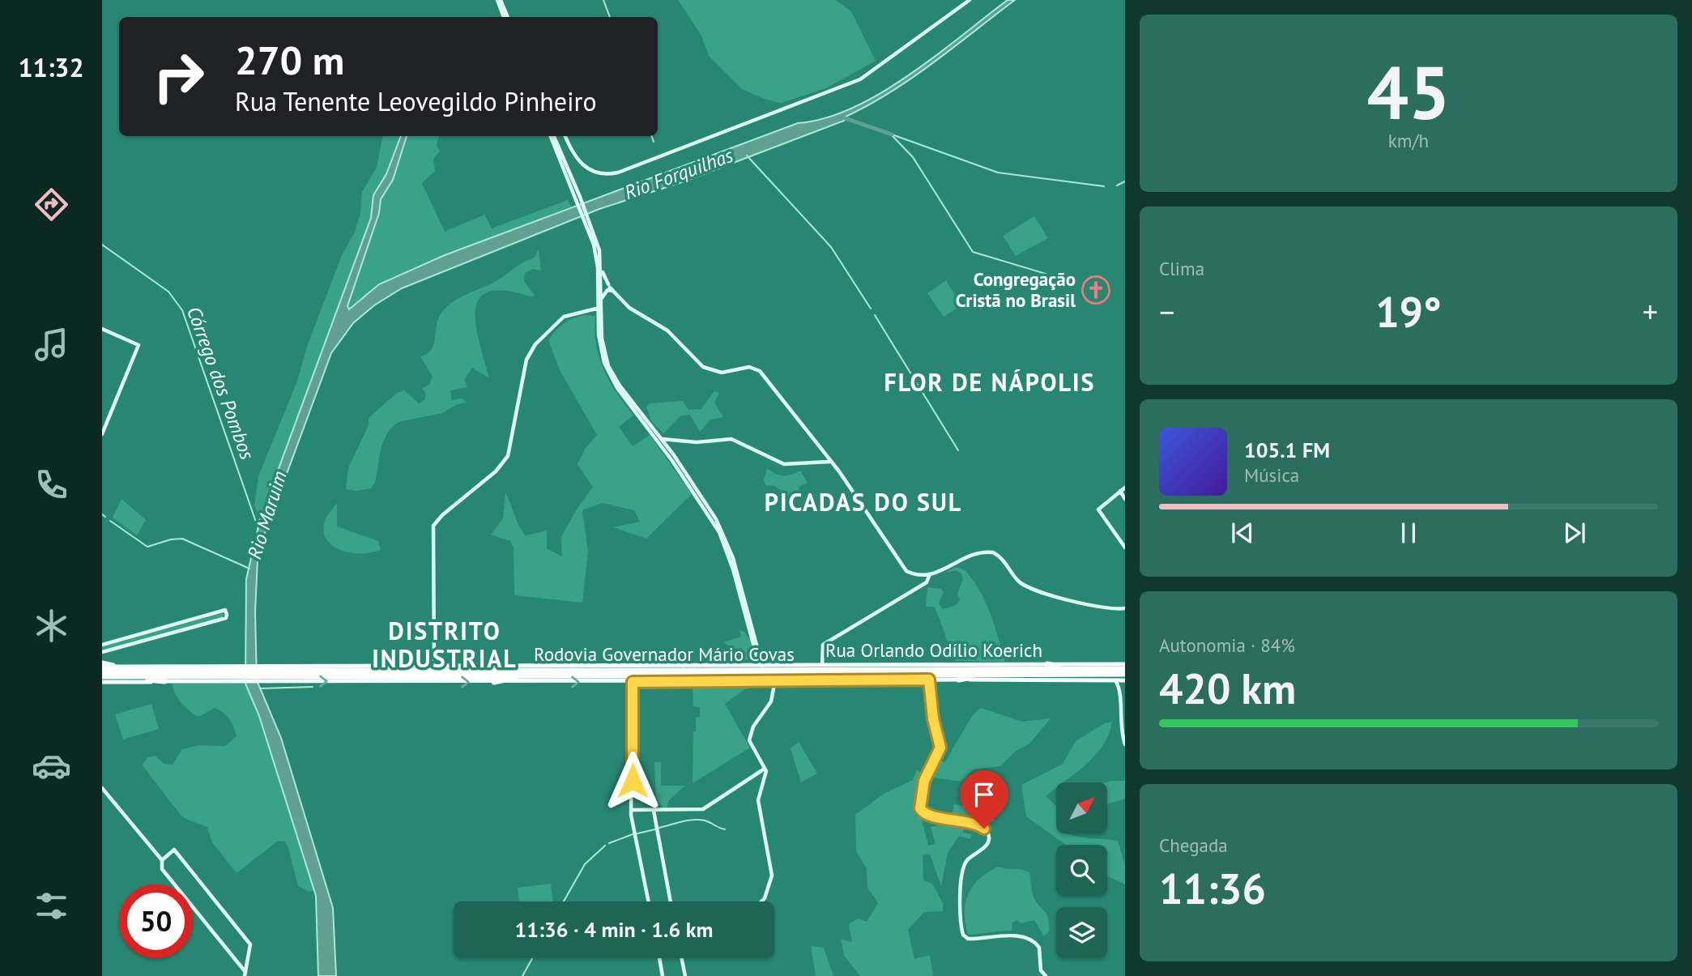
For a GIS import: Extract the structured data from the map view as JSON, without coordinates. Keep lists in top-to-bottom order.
{
  "streets": {
    "highway": ["Rodovia Governador Mário Covas"],
    "main road": ["Rua Orlando Odílio Koerich"]
  },
  "crossings": [
    ["Rua Orlando Odílio Koerich", "Rodovia Governador Mário Covas"]
  ],
  "districts": ["FLOR DE NÁPOLIS", "PICADAS DO SUL", "DISTRITO INDUSTRIAL"],
  "water": ["Rio Forquilhas", "Córrego dos Pombos", "Rio Maruim"],
  "places": {
    "church": ["Congregação Cristã no Brasil"]
  },
  "north": "top right",
  "page": {
    "tabs": "11:32",
    "tile": [
      ["45", "km/h"],
      "Clima",
      ["Autonomia · 84%", "420 km"],
      ["Chegada", "11:36"]
    ],
    "turn": ["270 m", "Rua Tenente Leovegildo Pinheiro"],
    "heat": ["−", "19°", "+"],
    "song": ["105.1 FM", "Música"],
    "limit": "50",
    "trip": "11:36 · 4 min · 1.6 km"
  }
}
